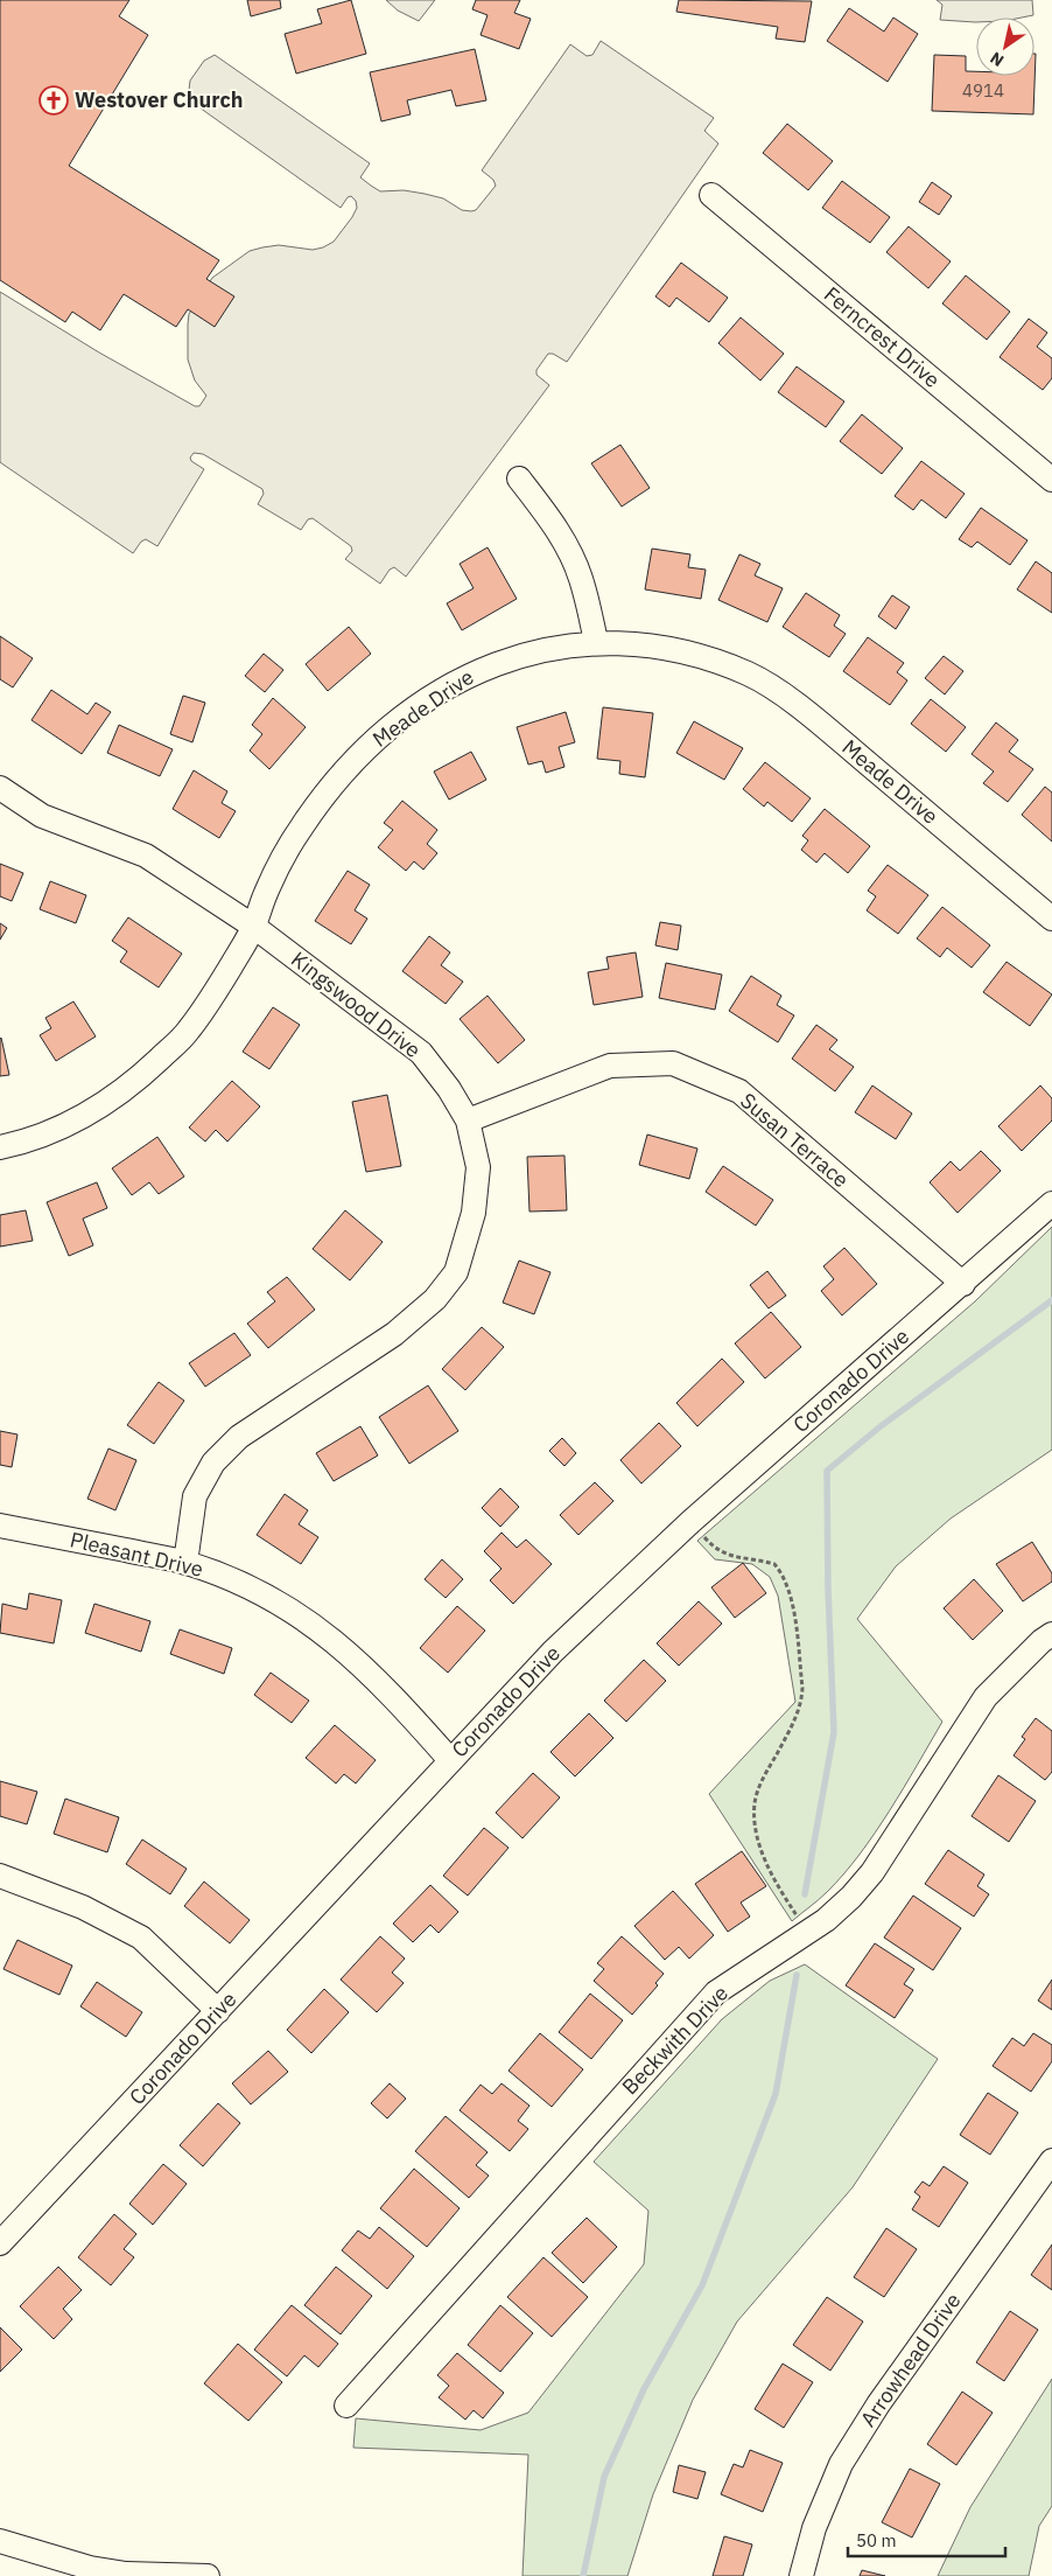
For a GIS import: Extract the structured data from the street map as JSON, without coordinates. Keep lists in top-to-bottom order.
{
  "streets": {
    "street": [
      "Ferncrest Drive",
      "Meade Drive",
      "Kingswood Drive",
      "Susan Terrace",
      "Coronado Drive",
      "Pleasant Drive",
      "Beckwith Drive",
      "Arrowhead Drive"
    ]
  },
  "crossings": [
    ["Meade Drive", "Kingswood Drive"],
    ["Kingswood Drive", "Susan Terrace"],
    ["Kingswood Drive", "Pleasant Drive"],
    ["Susan Terrace", "Coronado Drive"],
    ["Coronado Drive", "Pleasant Drive"]
  ],
  "places": {
    "church": ["Westover Church"]
  },
  "house_numbers": ["4914"],
  "scale_bar": "50 m",
  "north": "bottom left"
}
